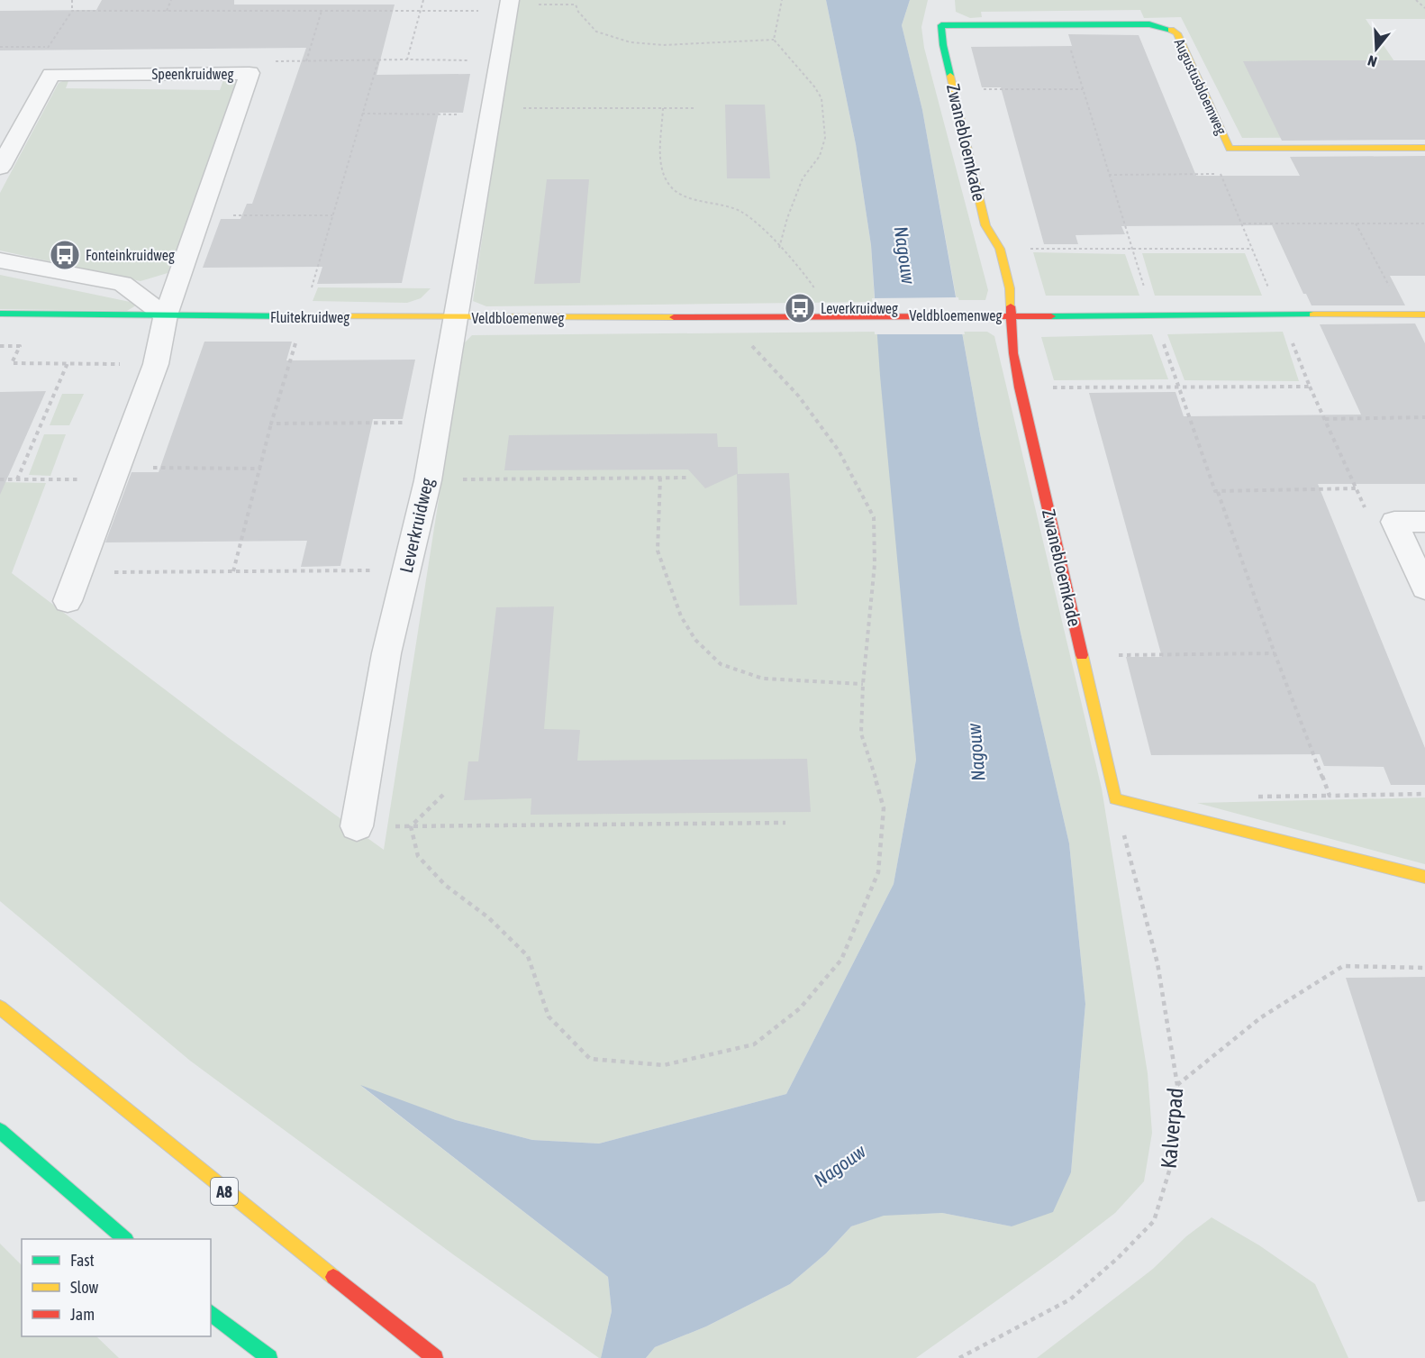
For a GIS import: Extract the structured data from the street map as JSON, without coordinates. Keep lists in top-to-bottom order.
{
  "streets": {
    "main road": [
      "Augustusbloemweg",
      "Zwanebloemkade",
      "Veldbloemenweg",
      "Fluitekruidweg",
      "A8"
    ],
    "street": ["Speenkruidweg", "Leverkruidweg"],
    "path": ["Kalverpad"]
  },
  "crossings": [
    ["Speenkruidweg", "Fluitekruidweg"],
    ["Augustusbloemweg", "Zwanebloemkade"],
    ["Zwanebloemkade", "Veldbloemenweg"],
    ["Zwanebloemkade", "Kalverpad"],
    ["Veldbloemenweg", "Fluitekruidweg"],
    ["Veldbloemenweg", "Leverkruidweg"],
    ["Fluitekruidweg", "Leverkruidweg"]
  ],
  "water": ["Nagouw"],
  "places": {
    "bus stop": ["Fonteinkruidweg", "Leverkruidweg"]
  },
  "legend": ["Fast", "Slow", "Jam"],
  "north": "bottom"
}
